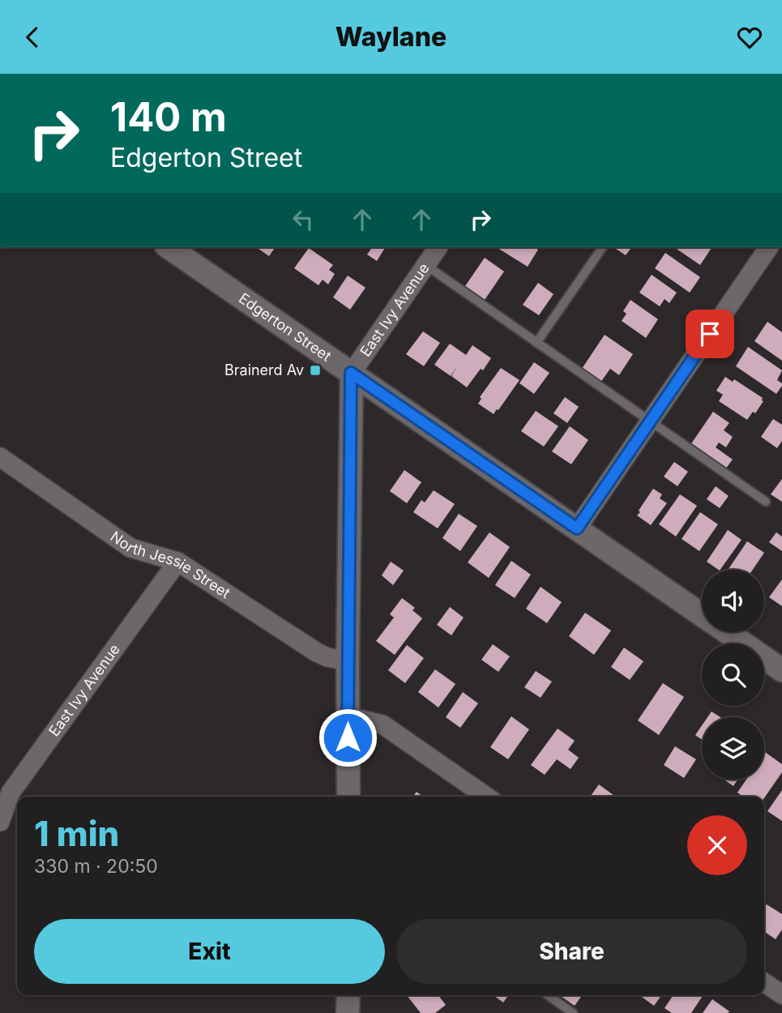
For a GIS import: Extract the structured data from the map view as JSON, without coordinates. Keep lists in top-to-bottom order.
{
  "streets": {
    "street": ["East Ivy Avenue", "Edgerton Street", "North Jessie Street"]
  },
  "crossings": [
    ["East Ivy Avenue", "Edgerton Street"],
    ["East Ivy Avenue", "North Jessie Street"]
  ],
  "places": {
    "transit": ["Brainerd Av"]
  },
  "page": {
    "header": "Waylane",
    "turn": ["140 m", "Edgerton Street"],
    "heading": ["1 min", "330 m · 20:50"],
    "buttons": ["Exit", "Share"]
  }
}
